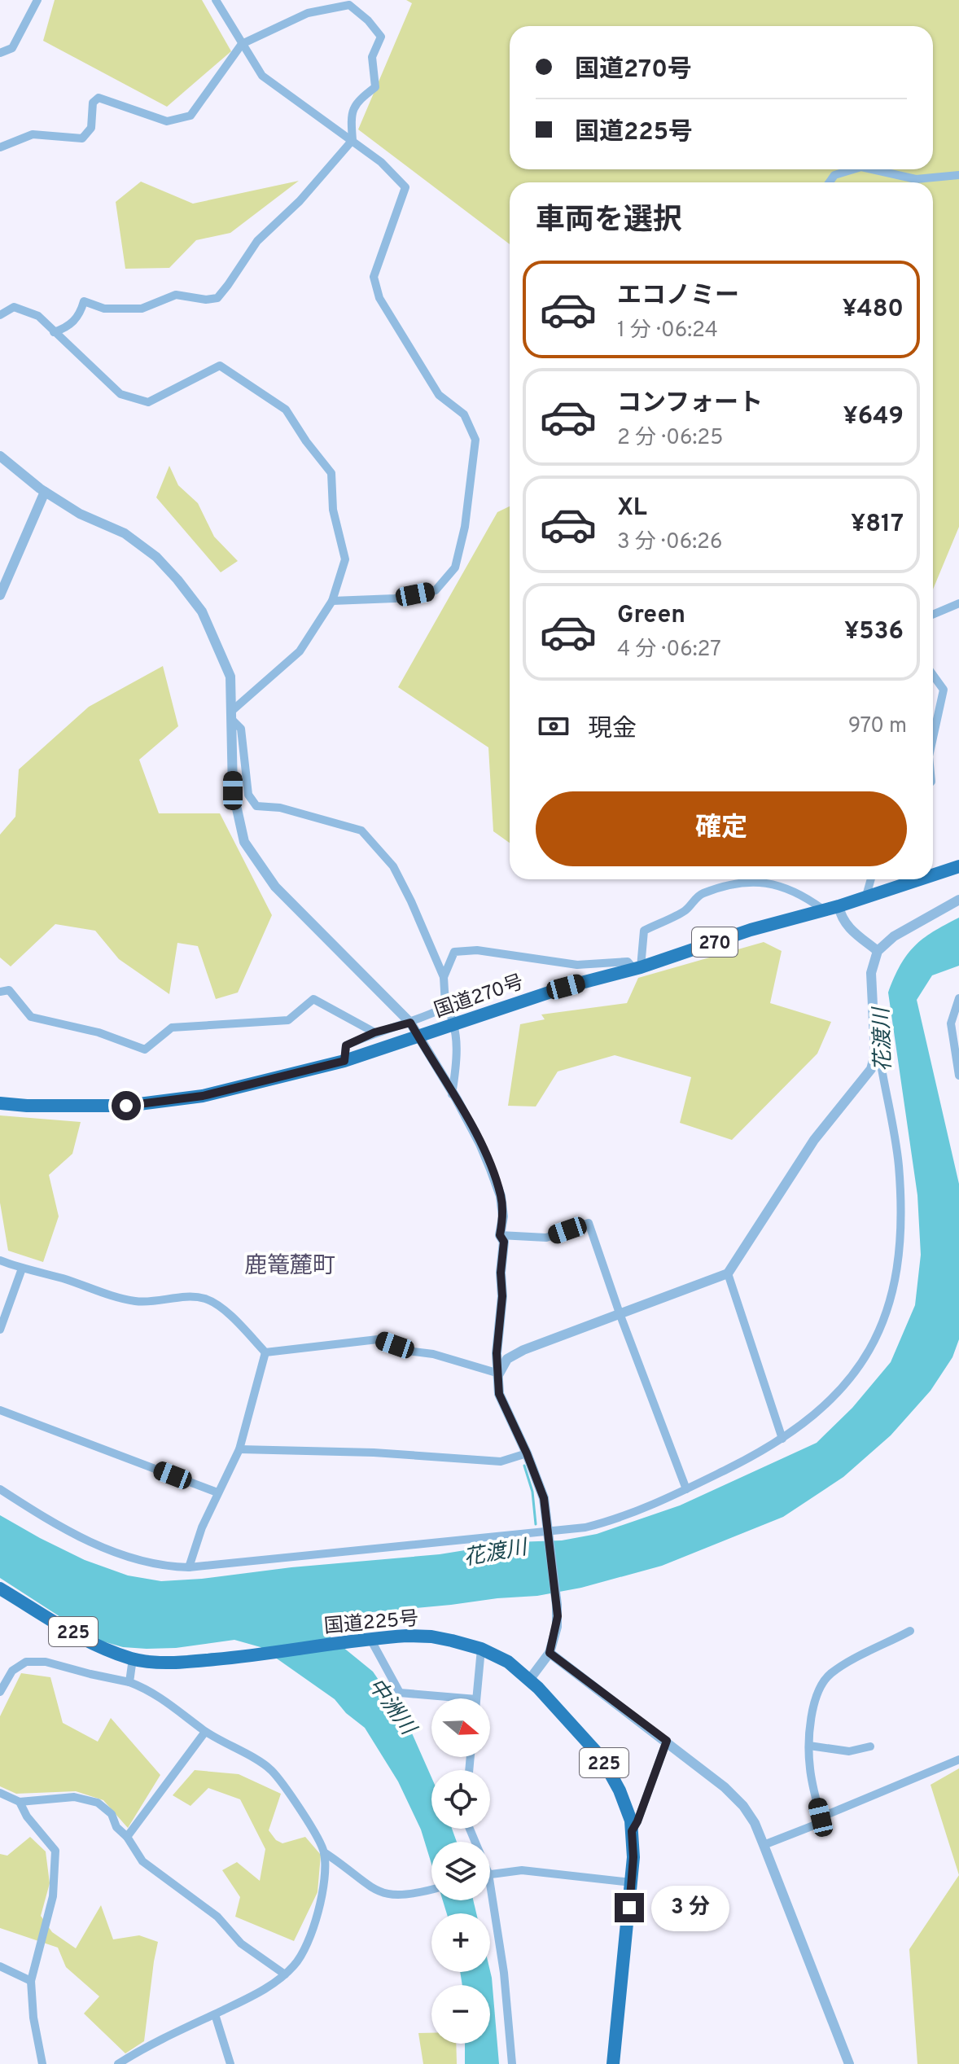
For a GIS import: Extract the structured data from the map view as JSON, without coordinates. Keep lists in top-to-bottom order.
{
  "streets": {
    "highway": [
      "270",
      "国道270号",
      "国道225号",
      "225"
    ]
  },
  "districts": ["鹿篭麓町"],
  "water": ["花渡川", "中洲川"],
  "north": "right",
  "page": {
    "banner": ["国道270号", "国道225号"],
    "heading": "車両を選択",
    "list": [
      {
        "name": "エコノミー",
        "note": "1 分 · 06:24",
        "value": "¥480"
      },
      {
        "name": "コンフォート",
        "note": "2 分 · 06:25",
        "value": "¥649"
      },
      {
        "name": "XL",
        "note": "3 分 · 06:26",
        "value": "¥817"
      },
      {
        "name": "Green",
        "note": "4 分 · 06:27",
        "value": "¥536"
      }
    ],
    "pay": ["現金", "970 m"],
    "buttons": "確定",
    "map_buttons": ["+", "−"],
    "bubble": "3 分"
  }
}
